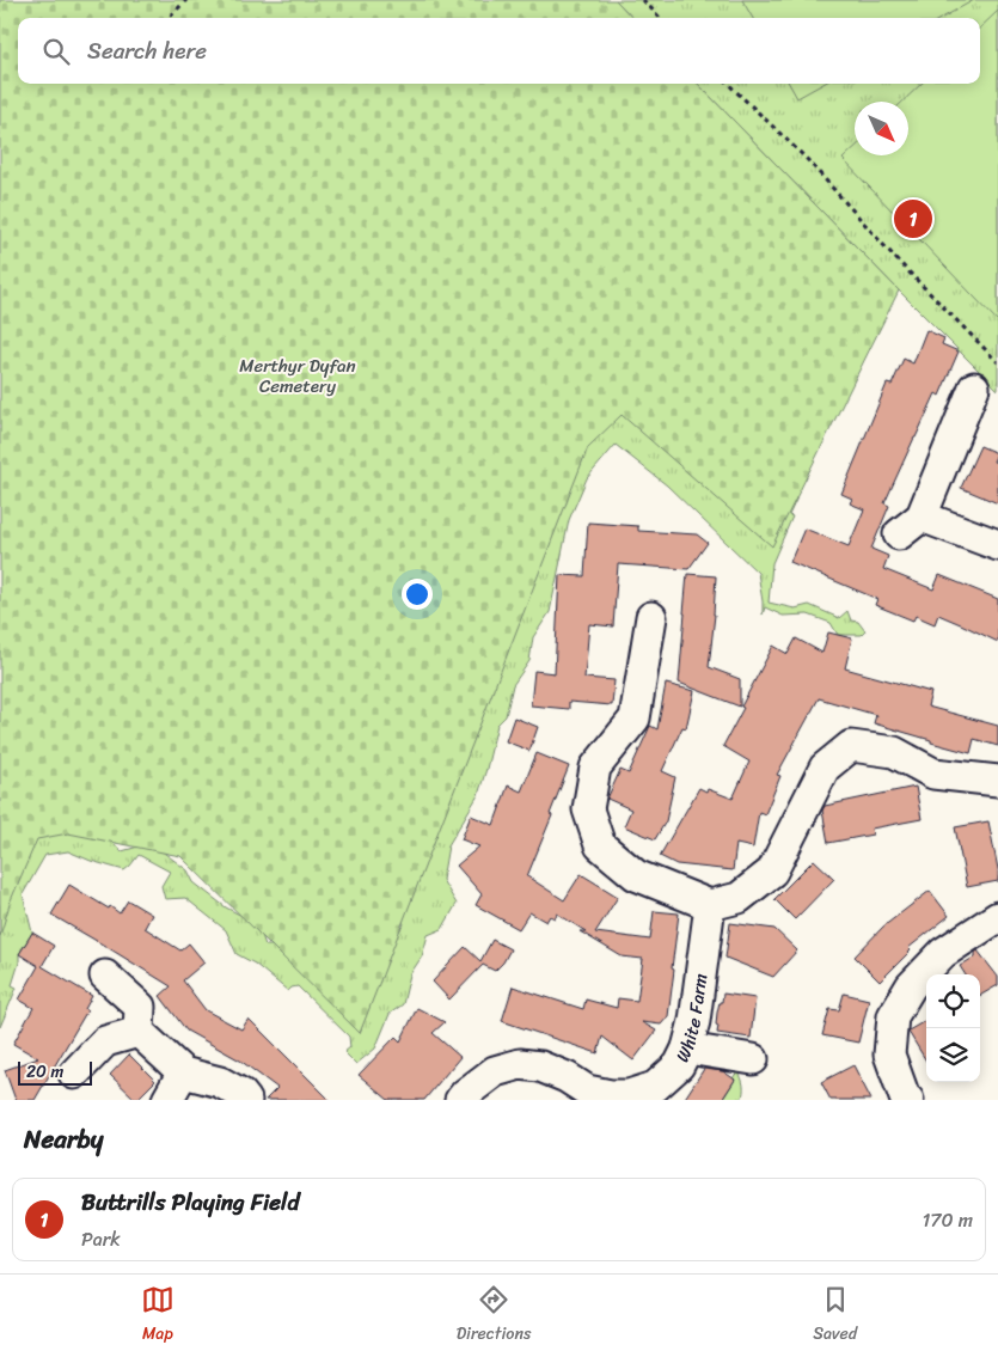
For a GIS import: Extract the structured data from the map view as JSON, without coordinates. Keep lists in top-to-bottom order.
{
  "streets": {
    "street": ["White Farm"]
  },
  "parks": ["Merthyr Dyfan Cemetery"],
  "scale_bar": "20 m",
  "north": "bottom right",
  "page": {
    "search": "Search here",
    "pins": "1",
    "scale": "20 m",
    "heading": "Nearby",
    "list": [
      {
        "mark": "1",
        "name": "Buttrills Playing Field",
        "note": "Park",
        "value": "170 m"
      }
    ],
    "nav": ["Map", "Directions", "Saved"]
  }
}
